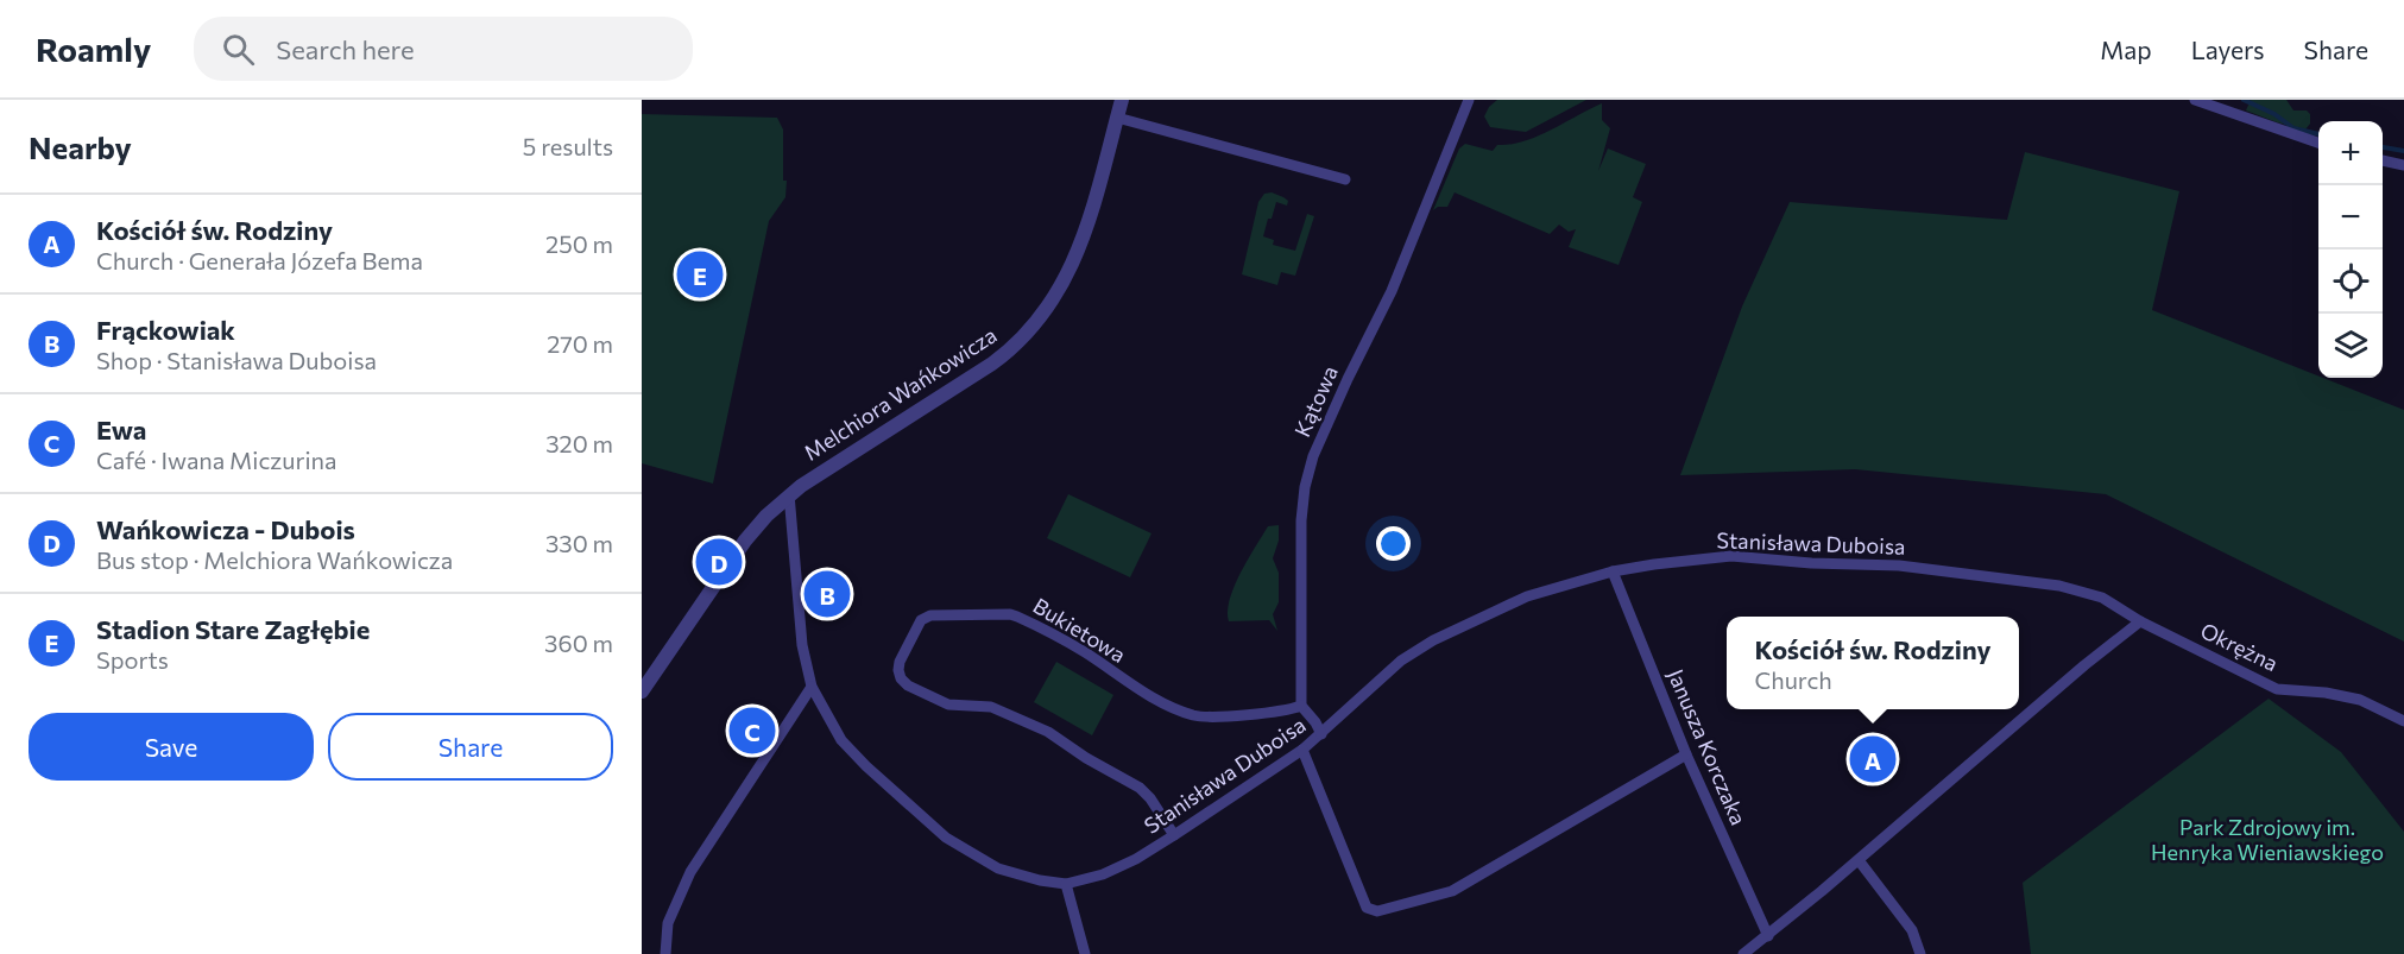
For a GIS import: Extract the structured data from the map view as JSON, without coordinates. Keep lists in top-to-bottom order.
{
  "streets": {
    "street": [
      "Melchiora Wańkowicza",
      "Kątowa",
      "Stanisława Duboisa",
      "Bukietowa",
      "Okrężna",
      "Janusza Korczaka"
    ]
  },
  "crossings": [
    ["Melchiora Wańkowicza", "Stanisława Duboisa"],
    ["Kątowa", "Bukietowa"],
    ["Stanisława Duboisa", "Bukietowa"],
    ["Stanisława Duboisa", "Okrężna"],
    ["Stanisława Duboisa", "Janusza Korczaka"]
  ],
  "parks": ["Park Zdrojowy im. Henryka Wieniawskiego"],
  "page": {
    "header": "Roamly",
    "search": "Search here",
    "nav": ["Map", "Layers", "Share"],
    "heading": ["Nearby", "5 results"],
    "map_buttons": ["+", "−"],
    "list": [
      {
        "mark": "A",
        "name": "Kościół św. Rodziny",
        "note": "Church · Generała Józefa Bema",
        "value": "250 m"
      },
      {
        "mark": "B",
        "name": "Frąckowiak",
        "note": "Shop · Stanisława Duboisa",
        "value": "270 m"
      },
      {
        "mark": "C",
        "name": "Ewa",
        "note": "Café · Iwana Miczurina",
        "value": "320 m"
      },
      {
        "mark": "D",
        "name": "Wańkowicza - Dubois",
        "note": "Bus stop · Melchiora Wańkowicza",
        "value": "330 m"
      },
      {
        "mark": "E",
        "name": "Stadion Stare Zagłębie",
        "note": "Sports",
        "value": "360 m"
      }
    ],
    "pins": [
      "E",
      "D",
      "B",
      "C",
      "A"
    ],
    "popup": ["Kościół św. Rodziny", "Church"],
    "buttons": ["Save", "Share"]
  }
}
